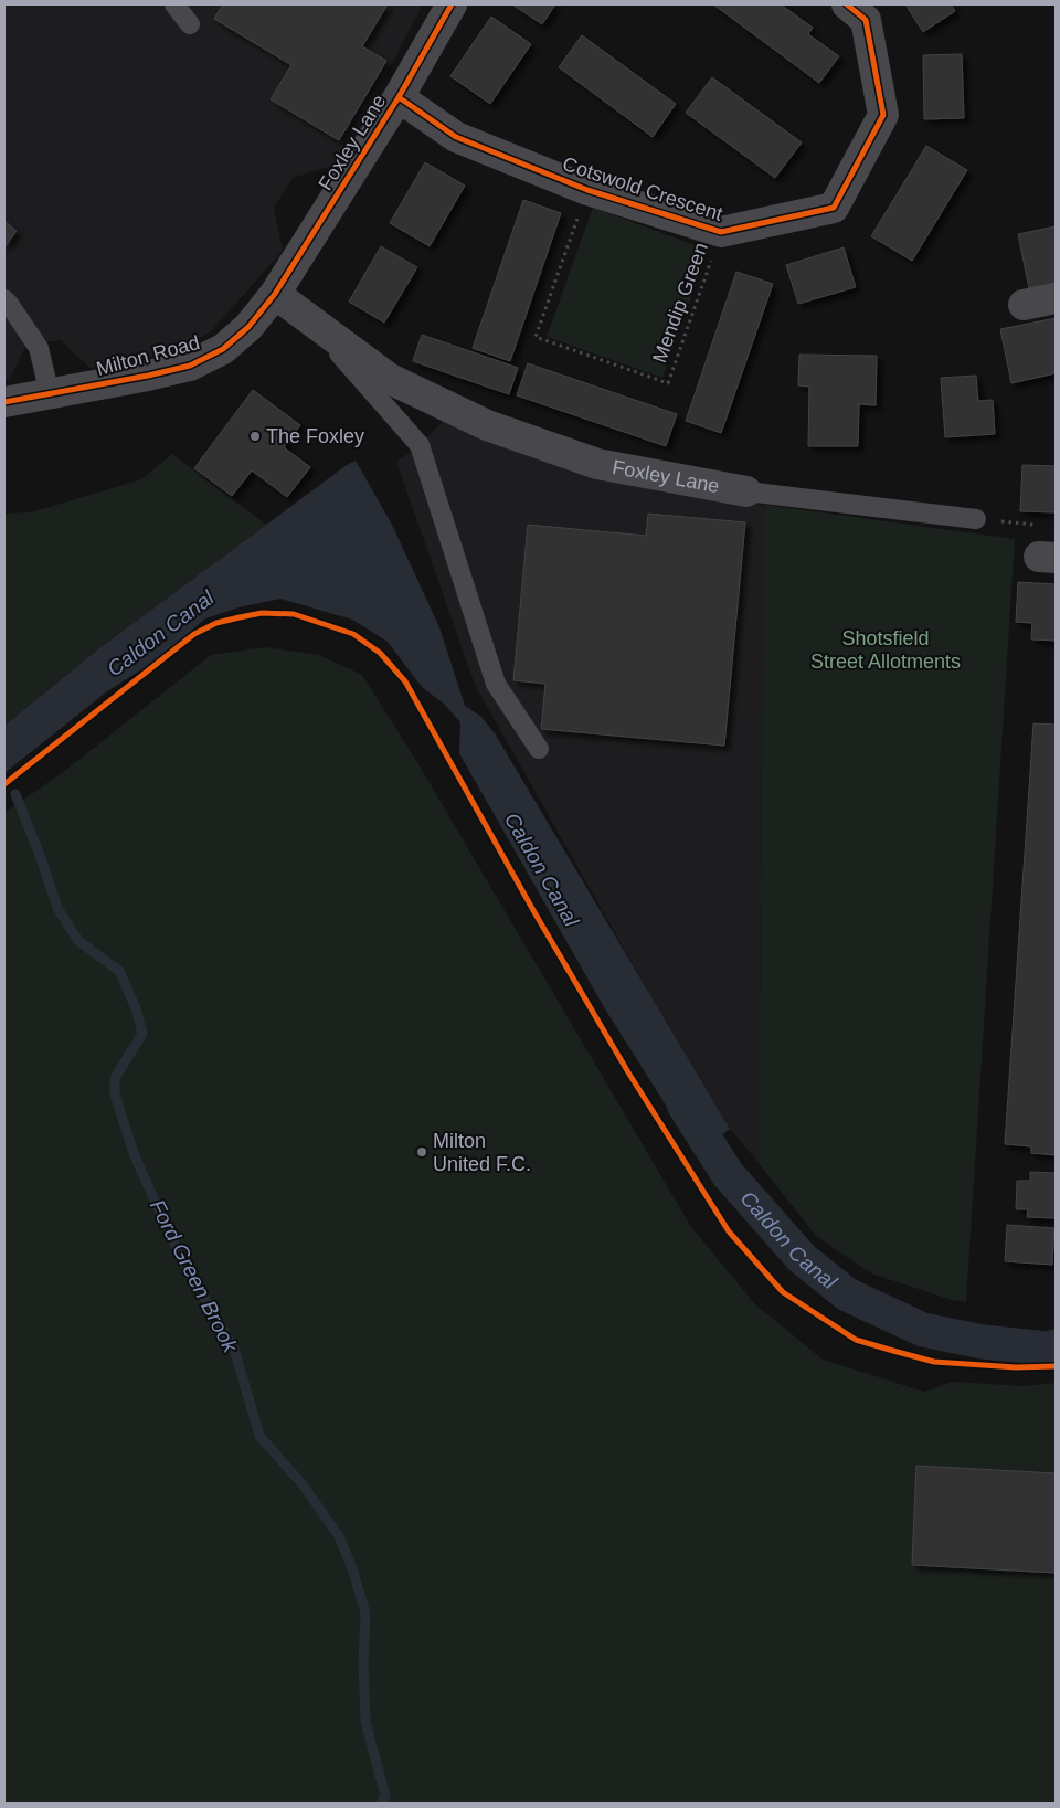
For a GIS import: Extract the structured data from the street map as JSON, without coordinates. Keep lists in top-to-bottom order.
{
  "streets": {
    "street": ["Foxley Lane", "Cotswold Crescent", "Milton Road"],
    "path": ["Mendip Green"]
  },
  "crossings": [
    ["Foxley Lane", "Cotswold Crescent"],
    ["Foxley Lane", "Milton Road"],
    ["Cotswold Crescent", "Mendip Green"]
  ],
  "water": ["Caldon Canal", "Ford Green Brook"],
  "parks": ["Shotsfield Street Allotments"],
  "places": ["The Foxley", "Milton United F.C."]
}
